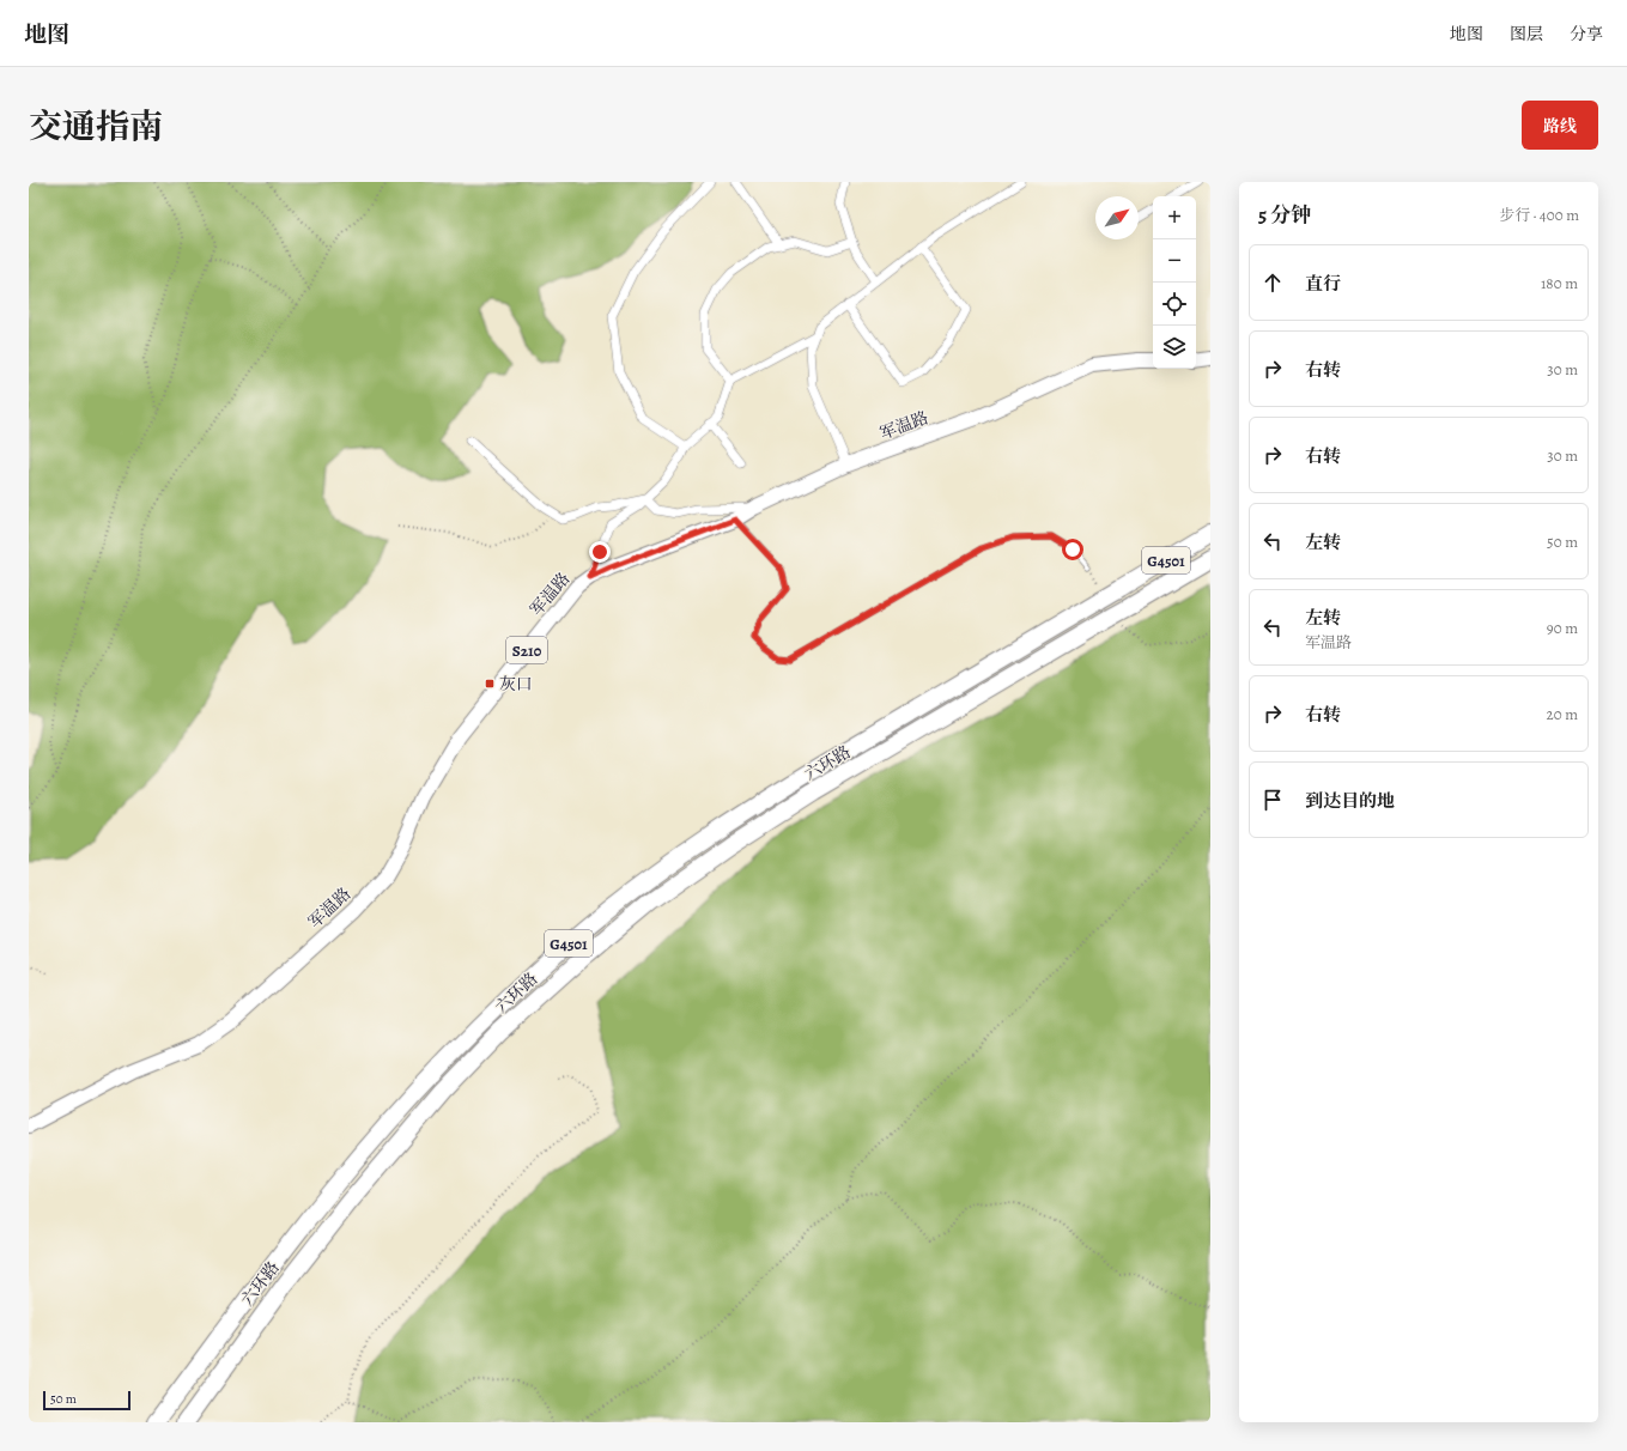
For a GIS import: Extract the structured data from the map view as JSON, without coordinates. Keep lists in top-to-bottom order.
{
  "streets": {
    "highway": ["G4501", "六环路"],
    "main road": ["军温路", "S210"]
  },
  "crossings": [
    ["G4501", "六环路"]
  ],
  "places": {
    "transit": ["灰口"]
  },
  "scale_bar": "50 m",
  "north": "top right",
  "page": {
    "header": "地图",
    "nav": ["地图", "图层", "分享"],
    "title": "交通指南",
    "buttons": "路线",
    "heading": ["5 分钟", "步行 · 400 m"],
    "map_buttons": ["+", "−"],
    "list": [
      ["直行", "180 m"],
      ["右转", "30 m"],
      ["右转", "30 m"],
      ["左转", "50 m"],
      ["左转", "军温路", "90 m"],
      ["右转", "20 m"],
      "到达目的地"
    ],
    "scale": "50 m"
  }
}
